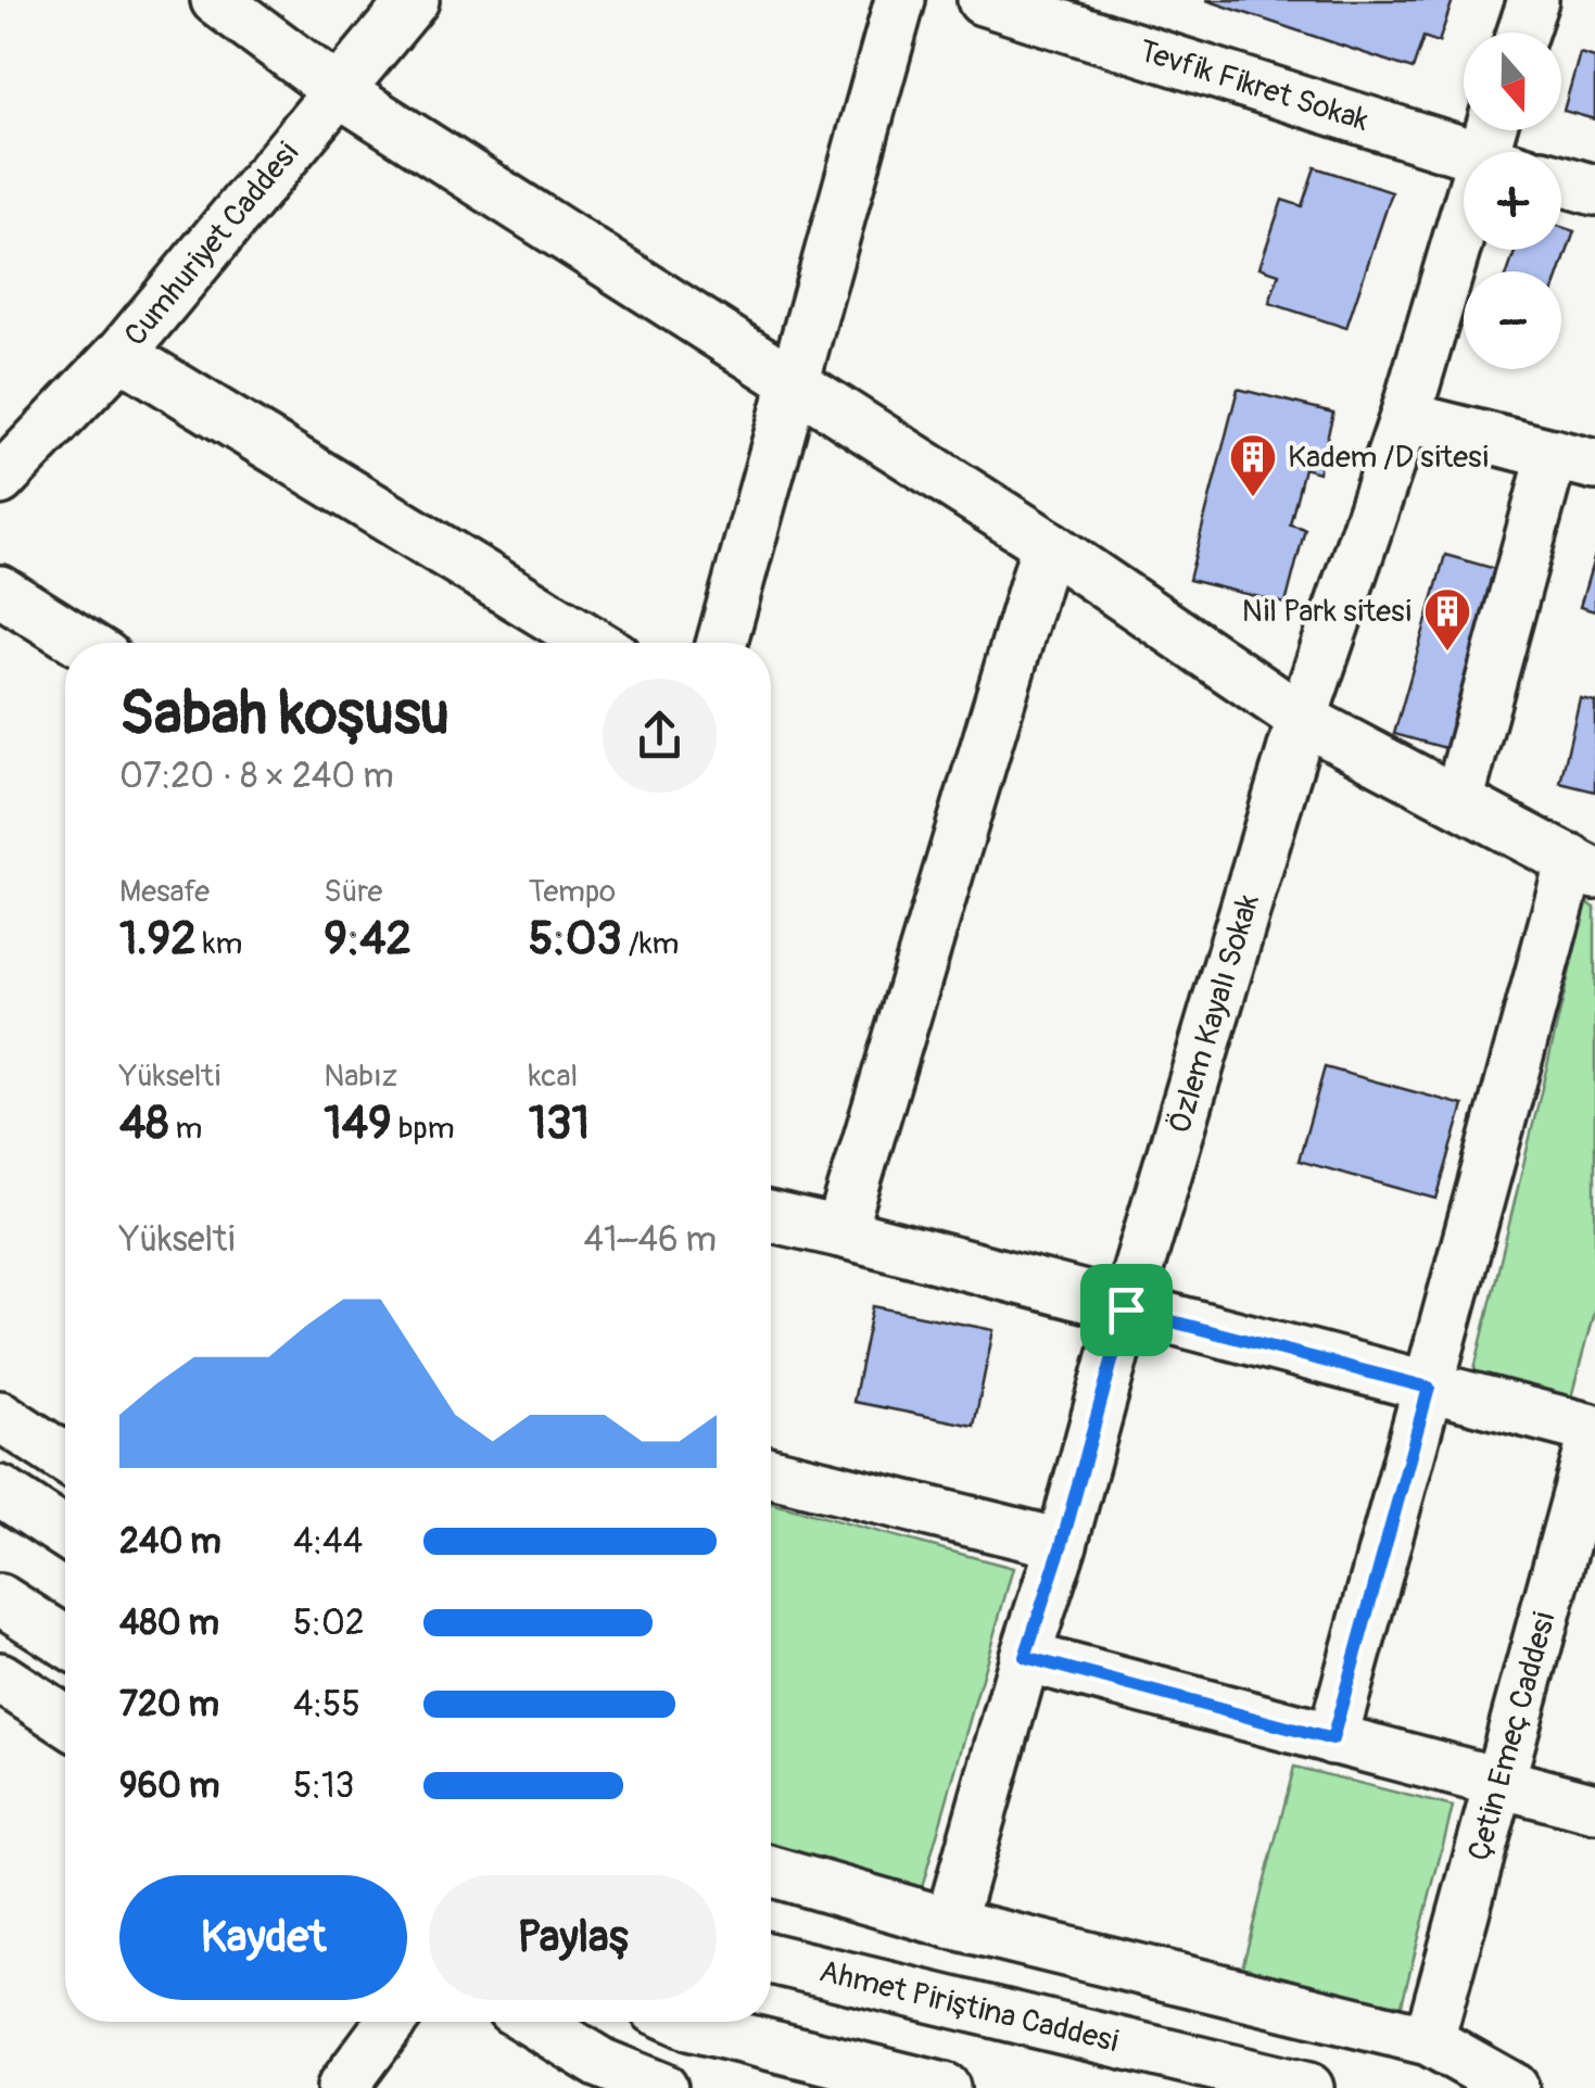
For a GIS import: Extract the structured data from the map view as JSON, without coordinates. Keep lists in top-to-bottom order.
{
  "streets": {
    "street": [
      "Tevfik Fikret Sokak",
      "Cumhuriyet Caddesi",
      "Özlem Kayalı Sokak",
      "Çetin Emeç Caddesi",
      "Ahmet Piriştina Caddesi"
    ]
  },
  "places": {
    "building": ["Kadem /D sitesi", "Nil Park sitesi"]
  },
  "north": "bottom",
  "page": {
    "map_buttons": ["+", "−"],
    "heading": ["Sabah koşusu", "07:20 · 8 × 240 m"],
    "stats": [
      ["Mesafe", "1.92 km"],
      ["Süre", "9:42"],
      ["Tempo", "5:03 /km"],
      ["Yükselti", "48 m"],
      ["Nabız", "149 bpm"],
      ["kcal", "131"]
    ],
    "chart": ["Yükselti", "41–46 m"],
    "list": [
      {
        "name": "240 m",
        "note": "4:44"
      },
      {
        "name": "480 m",
        "note": "5:02"
      },
      {
        "name": "720 m",
        "note": "4:55"
      },
      {
        "name": "960 m",
        "note": "5:13"
      }
    ],
    "buttons": ["Kaydet", "Paylaş"]
  }
}
